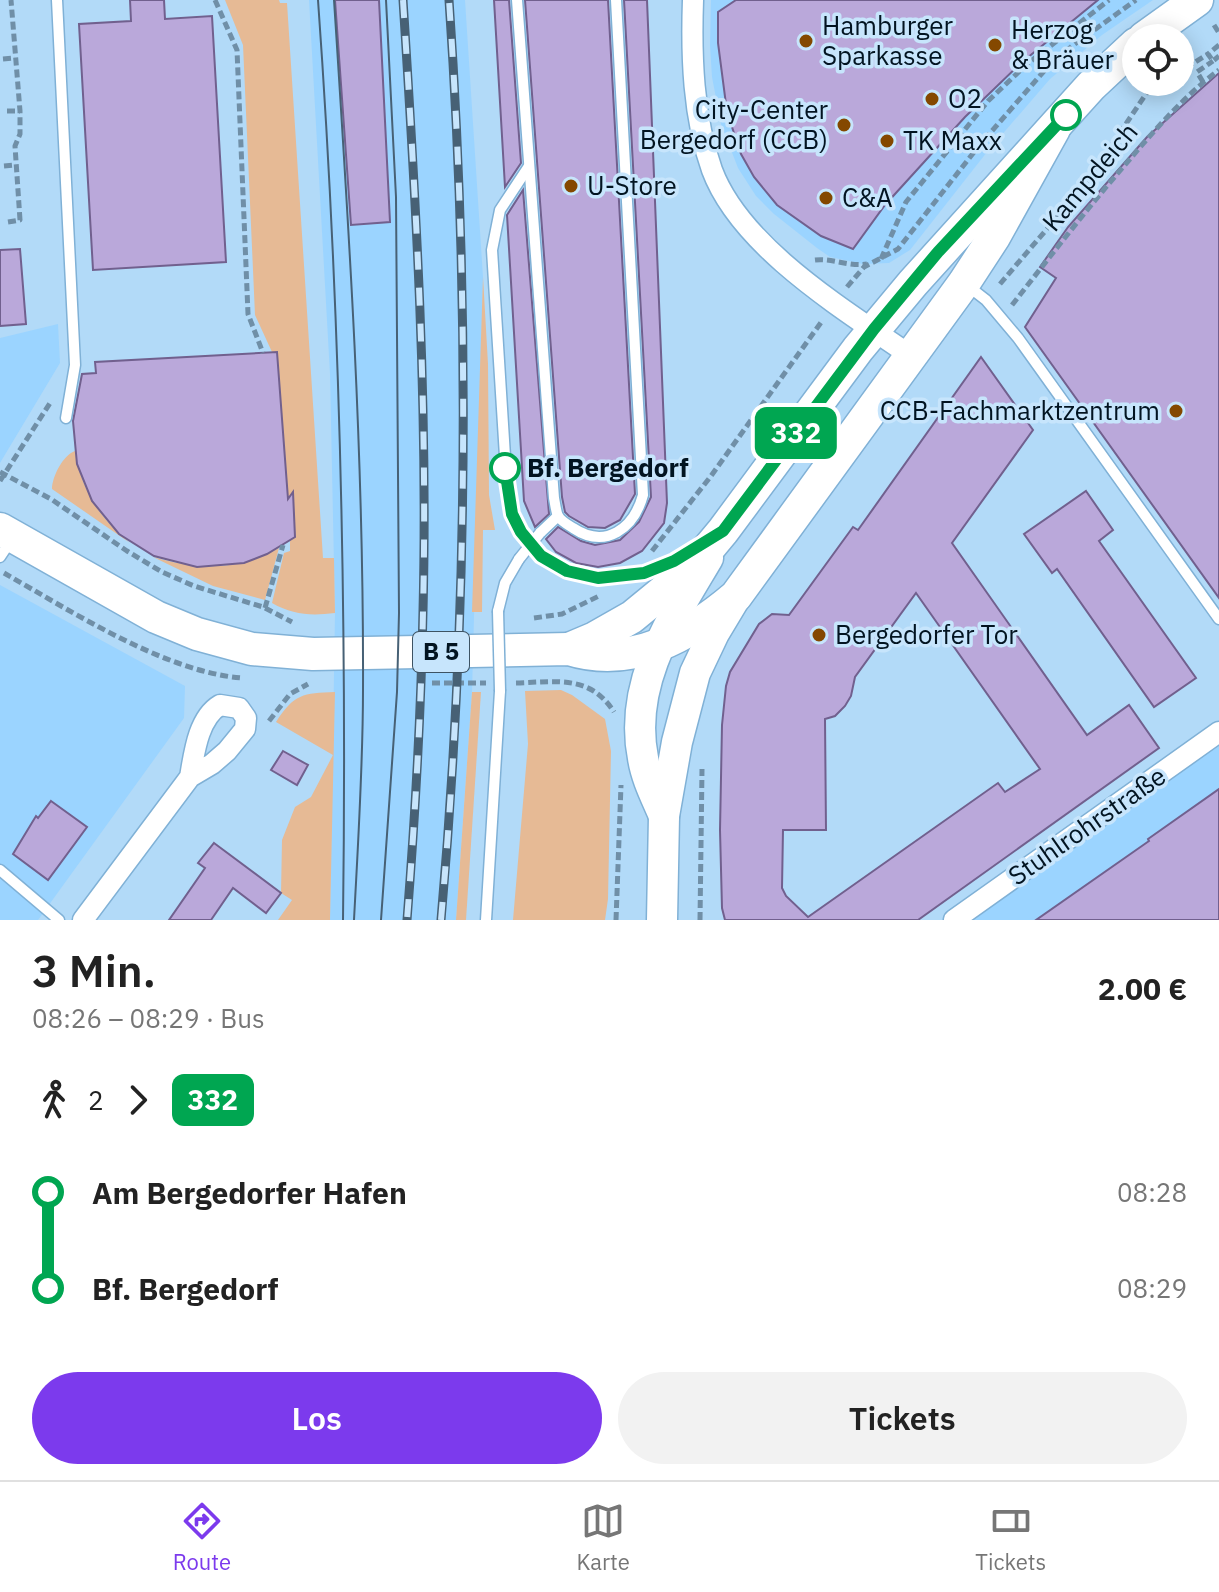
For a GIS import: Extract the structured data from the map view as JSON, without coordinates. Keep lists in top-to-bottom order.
{
  "streets": {
    "main road": ["B 5"],
    "street": ["Stuhlrohrstraße"],
    "path": ["Kampdeich"]
  },
  "places": [
    "Hamburger Sparkasse",
    "Herzog & Bräuer",
    "O2",
    "City-Center Bergedorf (CCB)",
    "TK Maxx",
    "U-Store",
    "C&A",
    "CCB-Fachmarktzentrum",
    "Bf. Bergedorf",
    "Bergedorfer Tor"
  ],
  "lines": ["bus line 332"],
  "page": {
    "on_map": "332",
    "heading": ["3 Min.", "08:26 – 08:29 · Bus", "2.00 €"],
    "legs": ["2", "332"],
    "list": [
      {
        "name": "Am Bergedorfer Hafen",
        "value": "08:28"
      },
      {
        "name": "Bf. Bergedorf",
        "value": "08:29"
      }
    ],
    "buttons": ["Los", "Tickets"],
    "tabs": ["Route", "Karte", "Tickets"]
  }
}
